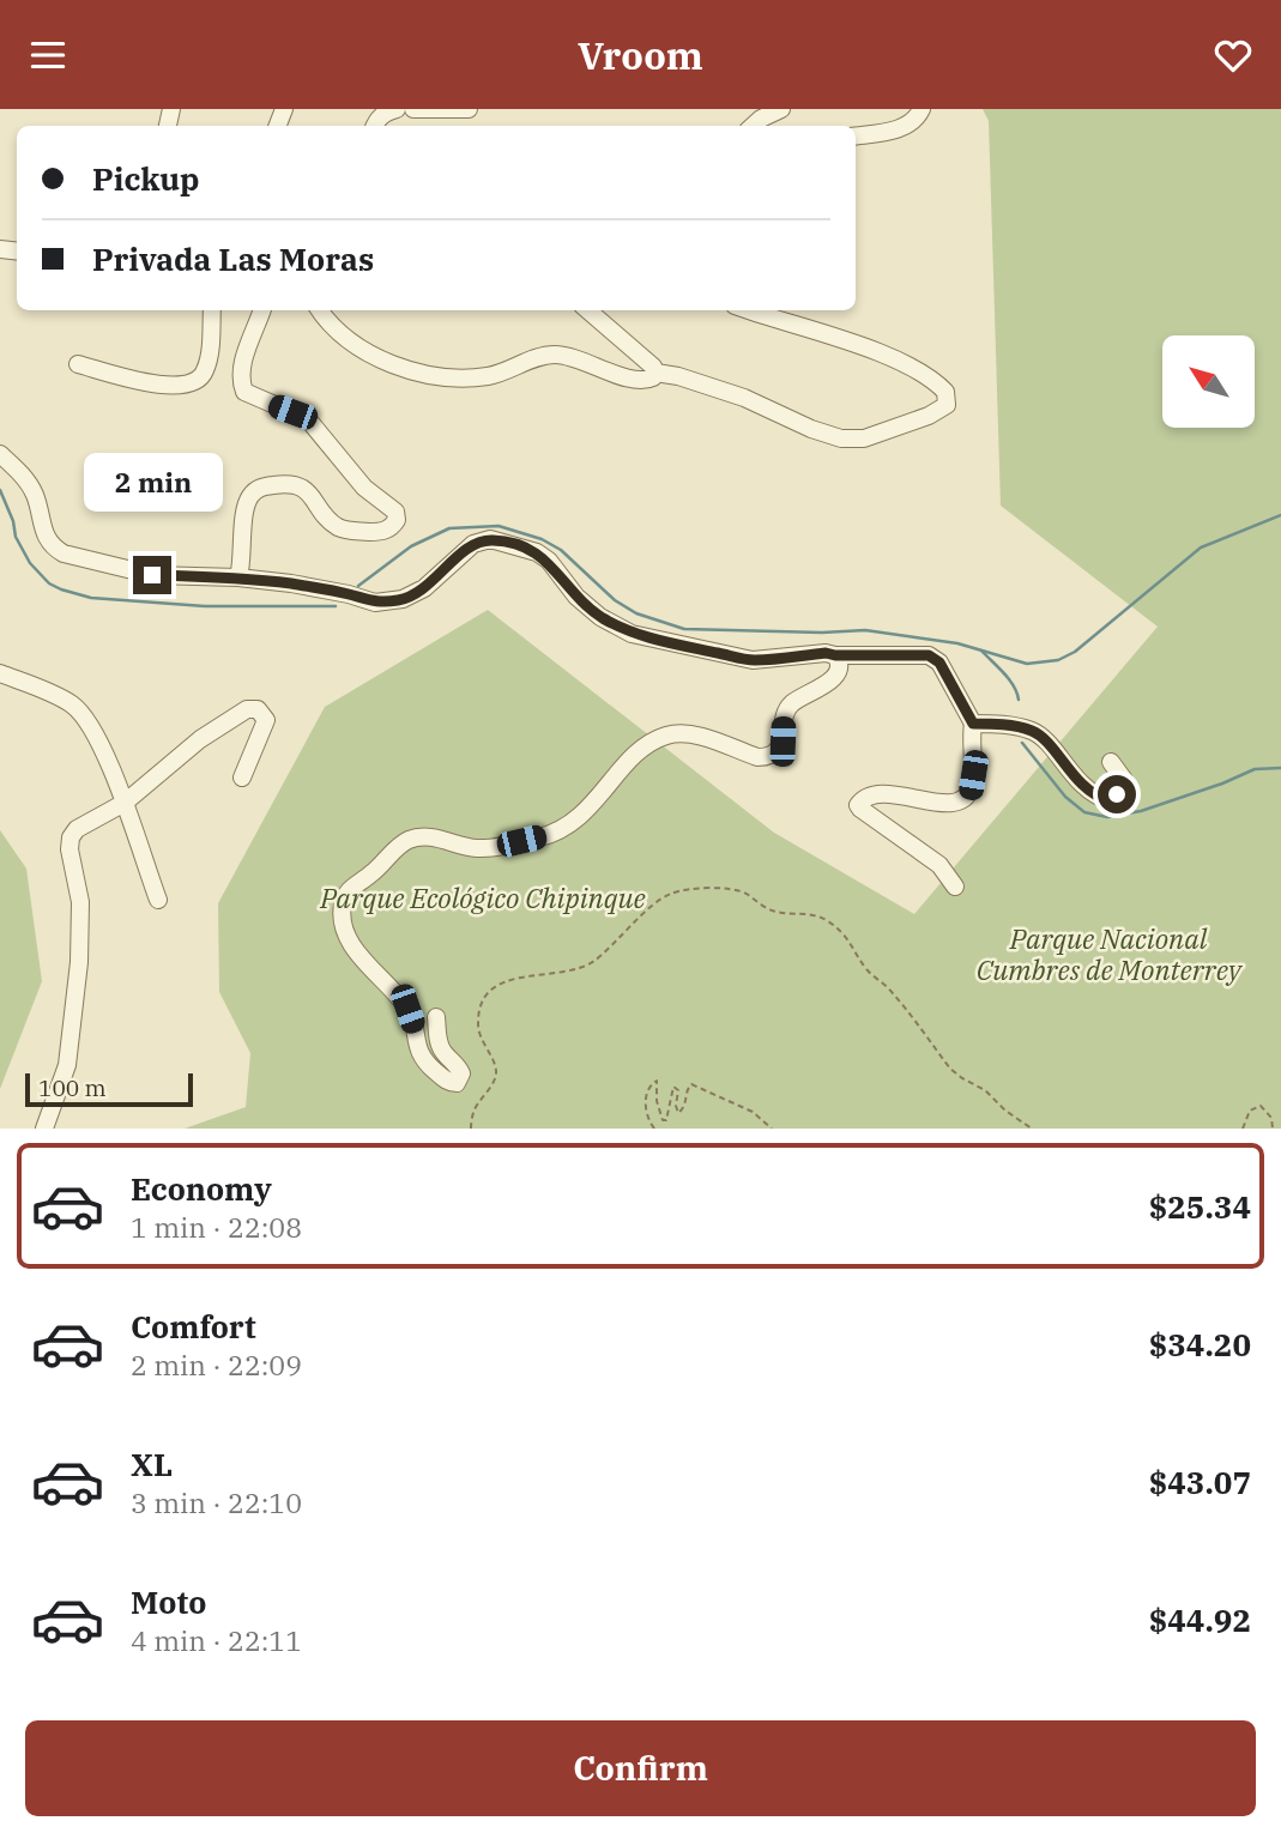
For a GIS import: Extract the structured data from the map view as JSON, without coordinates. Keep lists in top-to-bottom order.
{
  "parks": ["Parque Ecológico Chipinque", "Parque Nacional Cumbres de Monterrey"],
  "scale_bar": "100 m",
  "north": "top left",
  "page": {
    "header": "Vroom",
    "banner": ["Pickup", "Privada Las Moras"],
    "bubble": "2 min",
    "scale": "100 m",
    "list": [
      {
        "name": "Economy",
        "note": "1 min · 22:08",
        "value": "$25.34"
      },
      {
        "name": "Comfort",
        "note": "2 min · 22:09",
        "value": "$34.20"
      },
      {
        "name": "XL",
        "note": "3 min · 22:10",
        "value": "$43.07"
      },
      {
        "name": "Moto",
        "note": "4 min · 22:11",
        "value": "$44.92"
      }
    ],
    "buttons": "Confirm"
  }
}
